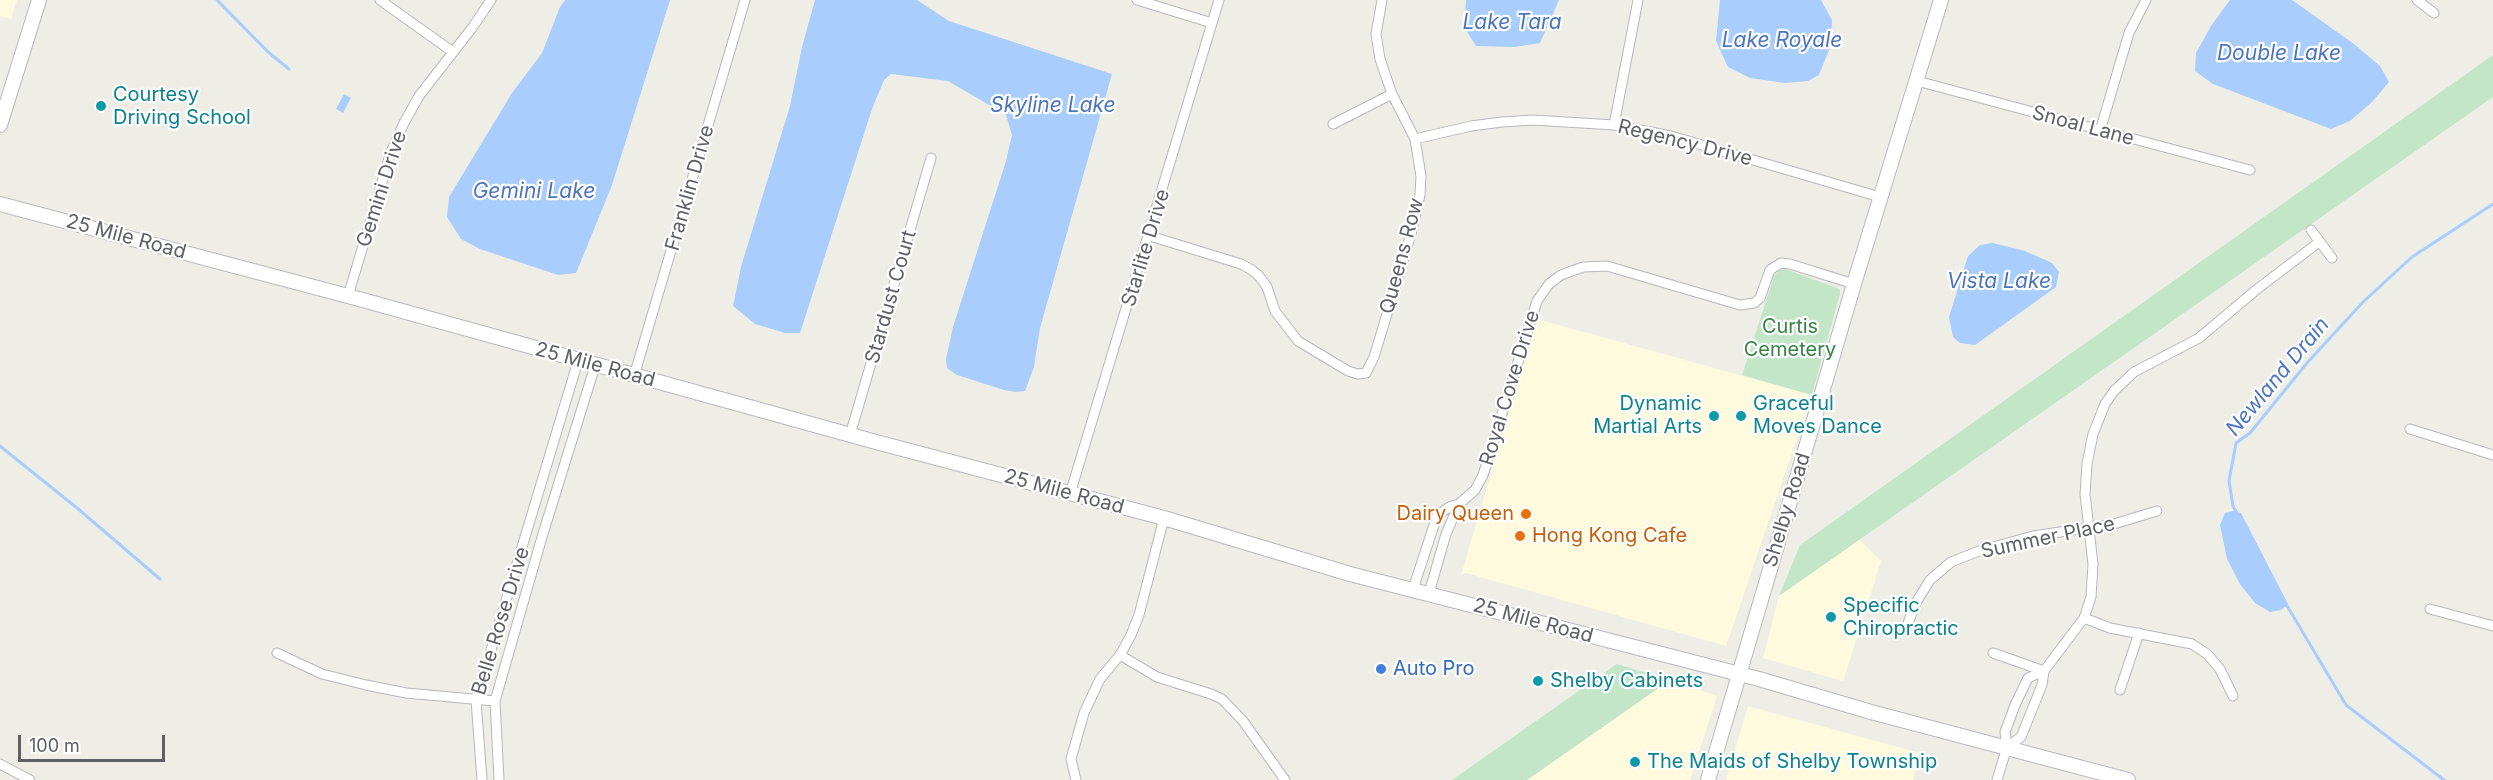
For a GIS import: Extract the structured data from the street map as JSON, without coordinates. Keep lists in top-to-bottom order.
{
  "streets": {
    "street": [
      "Snoal Lane",
      "Regency Drive",
      "Franklin Drive",
      "Gemini Drive",
      "25 Mile Road",
      "Starlite Drive",
      "Queens Row",
      "Stardust Court",
      "Royal Cove Drive",
      "Shelby Road",
      "Summer Place",
      "Belle Rose Drive"
    ]
  },
  "crossings": [
    ["Snoal Lane", "Shelby Road"],
    ["Regency Drive", "Queens Row"],
    ["Regency Drive", "Shelby Road"],
    ["Franklin Drive", "25 Mile Road"],
    ["Gemini Drive", "25 Mile Road"],
    ["25 Mile Road", "Starlite Drive"],
    ["25 Mile Road", "Stardust Court"],
    ["25 Mile Road", "Royal Cove Drive"],
    ["25 Mile Road", "Shelby Road"],
    ["25 Mile Road", "Belle Rose Drive"],
    ["Starlite Drive", "Queens Row"],
    ["Royal Cove Drive", "Shelby Road"]
  ],
  "water": [
    "Lake Tara",
    "Lake Royale",
    "Double Lake",
    "Skyline Lake",
    "Gemini Lake",
    "Vista Lake",
    "Newland Drain"
  ],
  "parks": ["Curtis Cemetery"],
  "places": [
    "Courtesy Driving School",
    "Dynamic Martial Arts",
    "Graceful Moves Dance",
    "Dairy Queen",
    "Hong Kong Cafe",
    "Specific Chiropractic",
    "Auto Pro",
    "Shelby Cabinets",
    "The Maids of Shelby Township"
  ],
  "scale_bar": "100 m"
}
